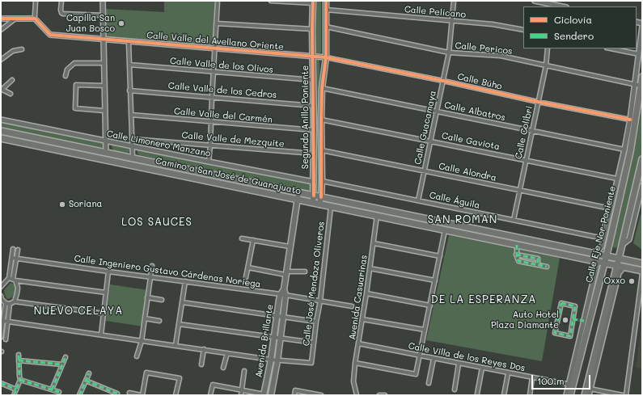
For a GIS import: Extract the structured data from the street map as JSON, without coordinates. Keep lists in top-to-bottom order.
{
  "streets": {
    "main road": [
      "Segundo Anillo Poniente",
      "Camino a San José de Guanajuato",
      "Calle Eje Nor-Poniente",
      "Avenida Brillante"
    ],
    "street": [
      "Calle Pelícano",
      "Calle Valle del Avellano Oriente",
      "Calle Pericos",
      "Calle Valle de los Olivos",
      "Calle Búho",
      "Calle Valle de los Cedros",
      "Calle Albatros",
      "Calle Valle del Carmén",
      "Calle Guacamaya",
      "Calle Colibrí",
      "Calle Valle de Mezquite",
      "Calle Gaviota",
      "Calle Limonero Manzano",
      "Calle Alondra",
      "Calle Águila",
      "Calle Ingeniero Gustavo Cárdenas Noriega",
      "Calle José Mendoza Oliveros",
      "Avenida Casuarinas",
      "Calle Villa de los Reyes Dos"
    ]
  },
  "crossings": [
    ["Calle Pelícano", "Segundo Anillo Poniente"],
    ["Calle Pelícano", "Calle Guacamaya"],
    ["Calle Valle del Avellano Oriente", "Calle Búho"],
    ["Calle Valle del Avellano Oriente", "Segundo Anillo Poniente"],
    ["Calle Pericos", "Segundo Anillo Poniente"],
    ["Calle Pericos", "Calle Guacamaya"],
    ["Calle Pericos", "Calle Colibrí"],
    ["Calle Pericos", "Calle Eje Nor-Poniente"],
    ["Calle Valle de los Olivos", "Segundo Anillo Poniente"],
    ["Calle Búho", "Segundo Anillo Poniente"],
    ["Calle Búho", "Calle Guacamaya"],
    ["Calle Búho", "Calle Colibrí"],
    ["Calle Valle de los Cedros", "Segundo Anillo Poniente"],
    ["Calle Albatros", "Segundo Anillo Poniente"],
    ["Calle Albatros", "Calle Guacamaya"],
    ["Calle Albatros", "Calle Colibrí"],
    ["Calle Valle del Carmén", "Segundo Anillo Poniente"],
    ["Segundo Anillo Poniente", "Calle Valle de Mezquite"],
    ["Segundo Anillo Poniente", "Calle Gaviota"],
    ["Segundo Anillo Poniente", "Calle Limonero Manzano"],
    ["Segundo Anillo Poniente", "Calle Alondra"],
    ["Segundo Anillo Poniente", "Camino a San José de Guanajuato"],
    ["Segundo Anillo Poniente", "Calle Águila"],
    ["Calle Guacamaya", "Calle Gaviota"],
    ["Calle Guacamaya", "Calle Alondra"],
    ["Calle Guacamaya", "Calle Águila"],
    ["Calle Colibrí", "Calle Gaviota"],
    ["Calle Colibrí", "Calle Alondra"],
    ["Calle Colibrí", "Calle Águila"],
    ["Camino a San José de Guanajuato", "Calle Eje Nor-Poniente"],
    ["Camino a San José de Guanajuato", "Calle José Mendoza Oliveros"],
    ["Camino a San José de Guanajuato", "Avenida Casuarinas"],
    ["Camino a San José de Guanajuato", "Avenida Brillante"],
    ["Calle Eje Nor-Poniente", "Calle Villa de los Reyes Dos"],
    ["Calle Ingeniero Gustavo Cárdenas Noriega", "Calle José Mendoza Oliveros"],
    ["Calle Ingeniero Gustavo Cárdenas Noriega", "Avenida Brillante"],
    ["Calle José Mendoza Oliveros", "Avenida Brillante"],
    ["Avenida Casuarinas", "Calle Villa de los Reyes Dos"]
  ],
  "districts": [
    "SAN ROMAN",
    "LOS SAUCES",
    "DE LA ESPERANZA",
    "NUEVO CELAYA"
  ],
  "places": [
    "Capilla San Juan Bosco",
    "Soriana",
    "Oxxo",
    "Auto Hotel Plaza Diamante"
  ],
  "legend": ["Ciclovía", "Sendero"],
  "scale_bar": "100 m"
}
